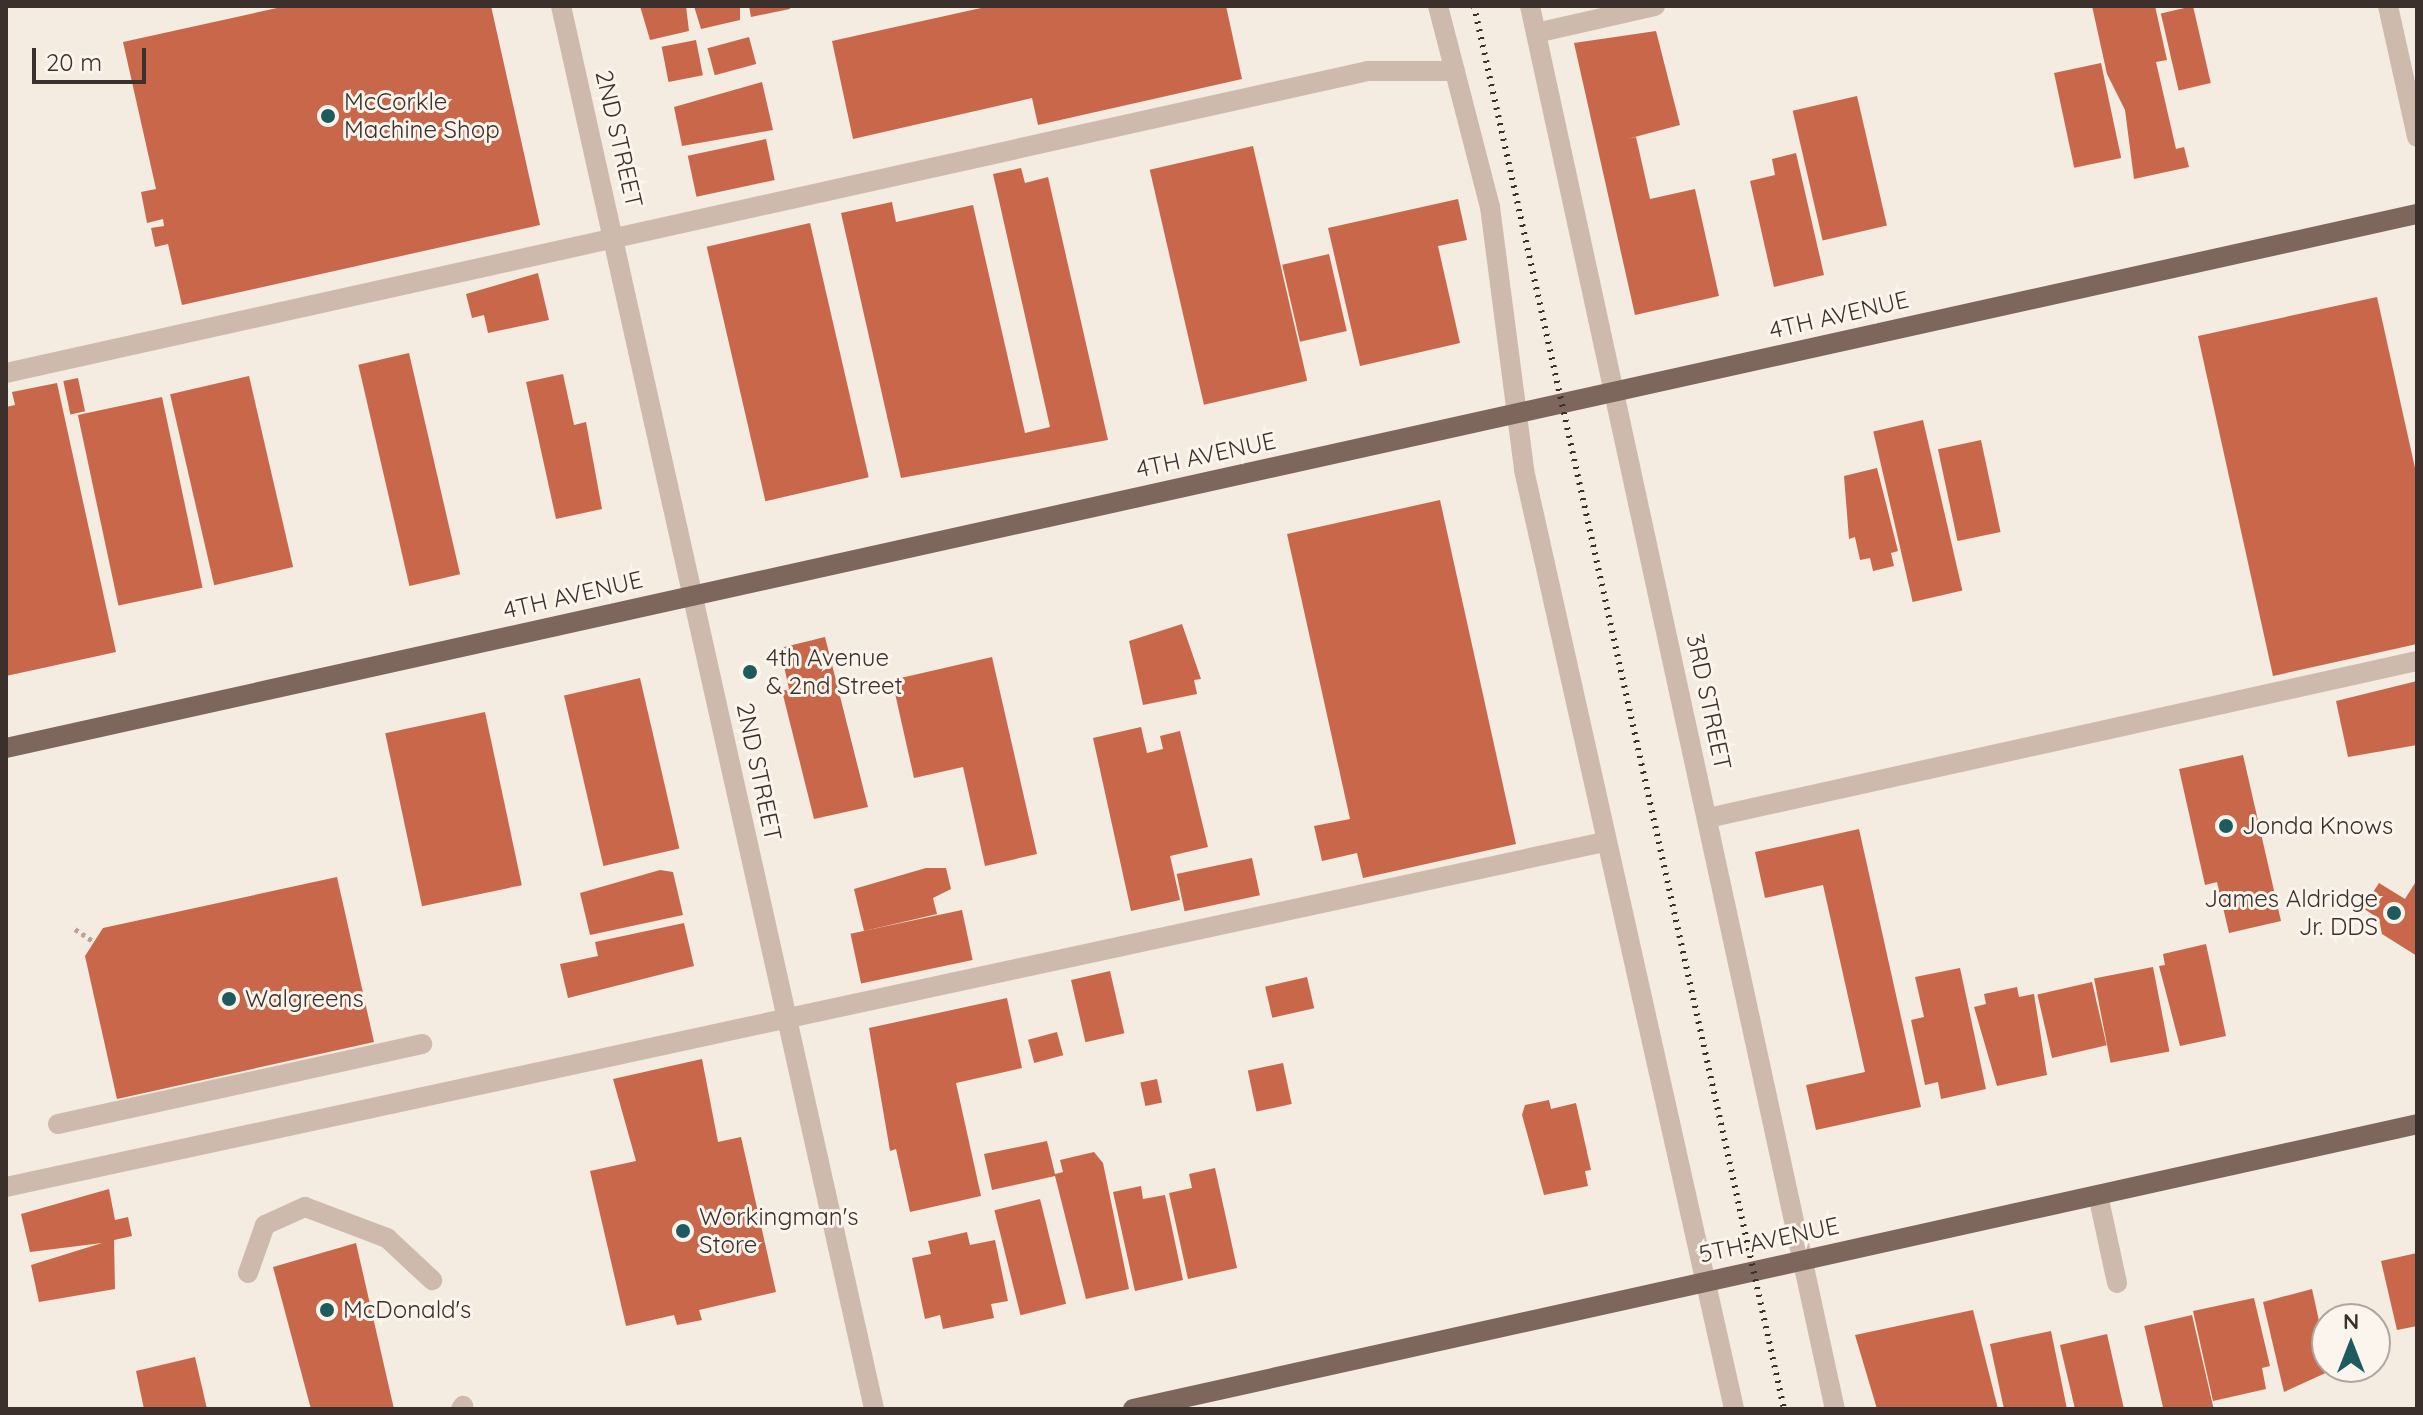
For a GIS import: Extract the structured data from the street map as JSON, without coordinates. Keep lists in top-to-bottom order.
{
  "streets": {
    "main road": ["4TH AVENUE", "5TH AVENUE"],
    "street": ["2ND STREET", "3RD STREET"]
  },
  "crossings": [
    ["2ND STREET", "4TH AVENUE"],
    ["4TH AVENUE", "3RD STREET"],
    ["3RD STREET", "5TH AVENUE"]
  ],
  "places": [
    "McCorkle Machine Shop",
    "4th Avenue & 2nd Street",
    "Jonda Knows",
    "James Aldridge Jr. DDS",
    "Walgreens",
    "Workingman's Store",
    "McDonald's"
  ],
  "scale_bar": "20 m",
  "north": "top"
}
